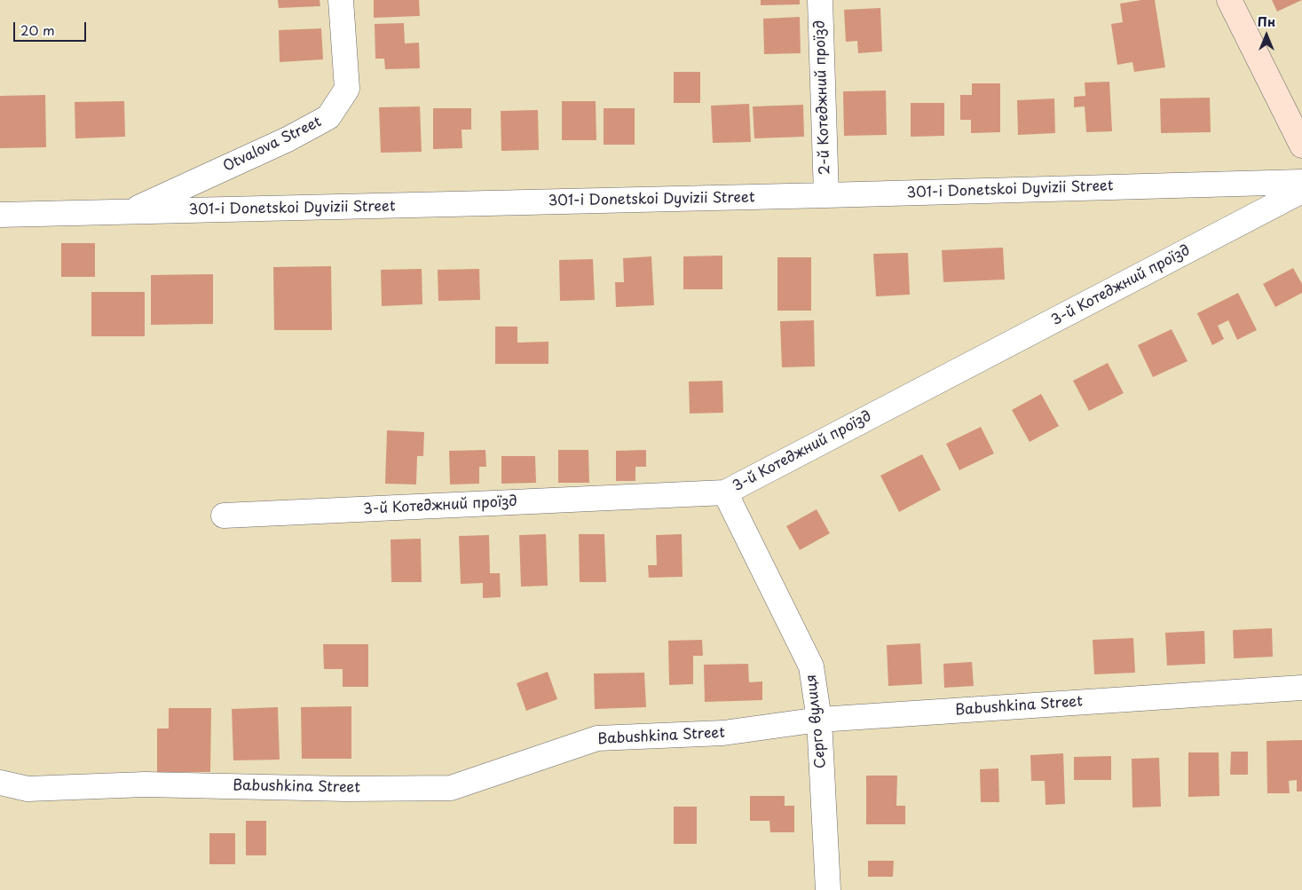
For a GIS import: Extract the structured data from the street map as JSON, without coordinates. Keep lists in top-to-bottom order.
{
  "streets": {
    "street": [
      "2-й Котеджний проїзд",
      "Otvalova Street",
      "301-i Donetskoi Dyvizii Street",
      "3-й Котеджний проїзд",
      "Babushkina Street",
      "Серго вулиця"
    ]
  },
  "crossings": [
    ["2-й Котеджний проїзд", "301-i Donetskoi Dyvizii Street"],
    ["Otvalova Street", "301-i Donetskoi Dyvizii Street"],
    ["3-й Котеджний проїзд", "Серго вулиця"],
    ["Babushkina Street", "Серго вулиця"]
  ],
  "scale_bar": "20 m",
  "north": "top"
}
